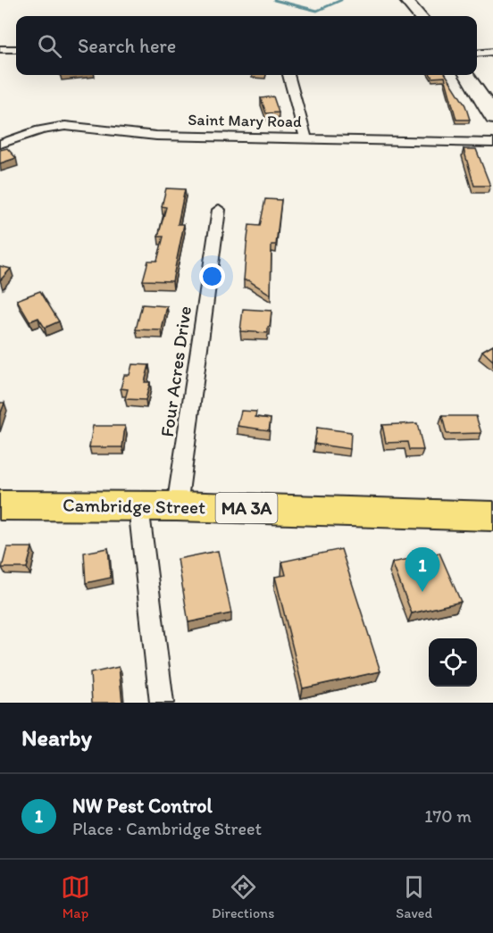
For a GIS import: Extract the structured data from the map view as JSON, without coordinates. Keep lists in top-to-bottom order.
{
  "streets": {
    "main road": ["Cambridge Street", "MA 3A"],
    "street": ["Saint Mary Road", "Four Acres Drive"]
  },
  "crossings": [
    ["Four Acres Drive", "Cambridge Street"]
  ],
  "page": {
    "search": "Search here",
    "pins": "1",
    "heading": "Nearby",
    "list": [
      {
        "mark": "1",
        "name": "NW Pest Control",
        "note": "Place · Cambridge Street",
        "value": "170 m"
      }
    ],
    "nav": ["Map", "Directions", "Saved"]
  }
}
